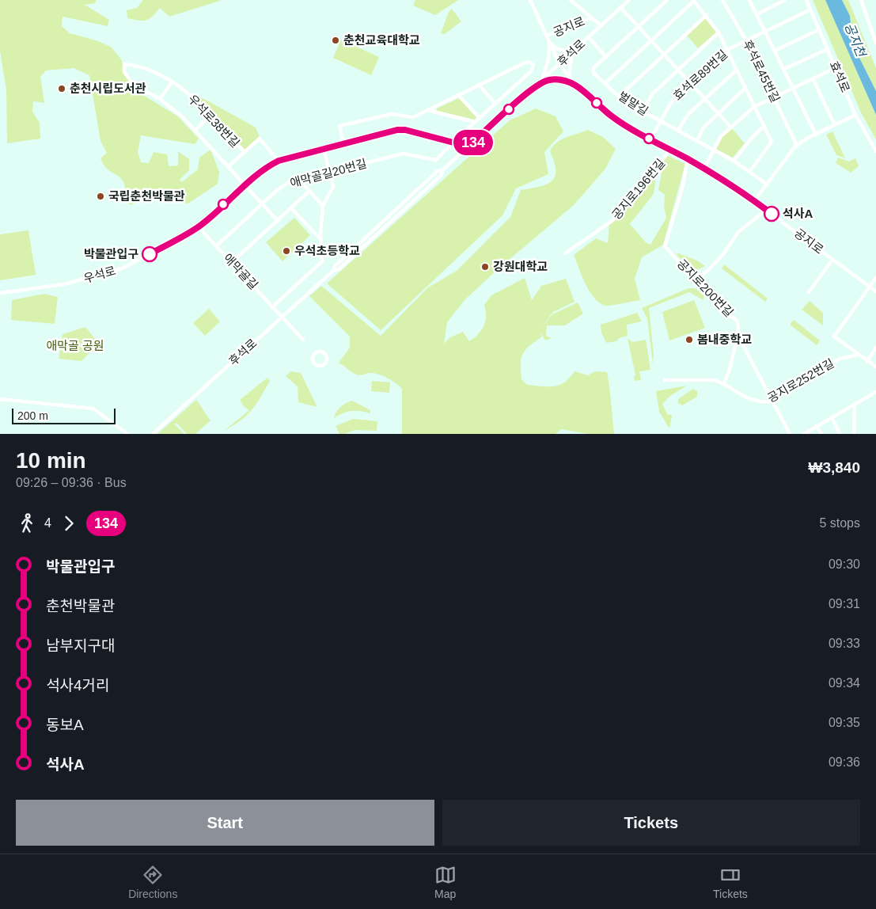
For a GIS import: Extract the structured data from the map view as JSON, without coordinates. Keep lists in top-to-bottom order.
{
  "streets": {
    "street": [
      "공지로",
      "후석로",
      "후석로45번길",
      "효석로89번길",
      "효석로",
      "벌말길",
      "우석로38번길",
      "애막골길20번길",
      "공지로196번길",
      "애막골길",
      "우석로",
      "공지로200번길",
      "공지로252번길"
    ]
  },
  "crossings": [
    ["공지로", "후석로"],
    ["공지로", "효석로89번길"],
    ["공지로", "공지로196번길"],
    ["공지로", "공지로200번길"],
    ["후석로", "애막골길"],
    ["후석로", "우석로"],
    ["후석로45번길", "효석로89번길"],
    ["효석로89번길", "효석로"],
    ["효석로89번길", "벌말길"],
    ["우석로38번길", "애막골길20번길"],
    ["우석로38번길", "우석로"],
    ["애막골길20번길", "애막골길"],
    ["애막골길20번길", "우석로"],
    ["애막골길", "우석로"],
    ["공지로200번길", "공지로252번길"]
  ],
  "water": ["공지천"],
  "parks": ["애막골 공원"],
  "places": [
    "춘천교육대학교",
    "춘천시립도서관",
    "국립춘천박물관",
    "석사A",
    "우석초등학교",
    "박물관입구",
    "강원대학교",
    "봄내중학교"
  ],
  "lines": ["bus line 134"],
  "scale_bar": "200 m",
  "page": {
    "on_map": "134",
    "scale": "200 m",
    "heading": ["10 min", "09:26 – 09:36 · Bus", "₩3,840"],
    "legs": ["4", "134", "5 stops"],
    "list": [
      {
        "name": "박물관입구",
        "value": "09:30"
      },
      {
        "name": "춘천박물관",
        "value": "09:31"
      },
      {
        "name": "남부지구대",
        "value": "09:33"
      },
      {
        "name": "석사4거리",
        "value": "09:34"
      },
      {
        "name": "동보A",
        "value": "09:35"
      },
      {
        "name": "석사A",
        "value": "09:36"
      }
    ],
    "buttons": ["Start", "Tickets"],
    "tabs": ["Directions", "Map", "Tickets"]
  }
}
